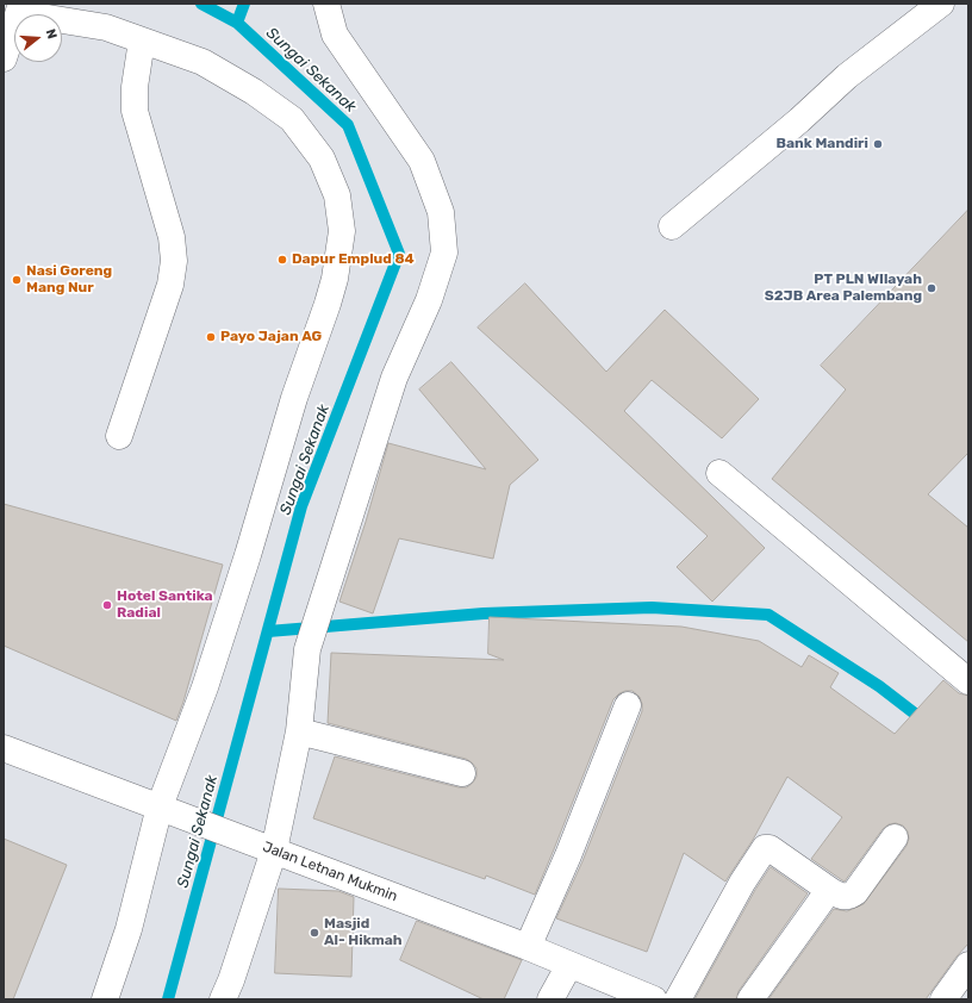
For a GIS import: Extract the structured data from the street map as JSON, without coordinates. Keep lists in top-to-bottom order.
{
  "streets": {
    "street": ["Jalan Letnan Mukmin"]
  },
  "water": ["Sungai Sekanak"],
  "places": [
    "Bank Mandiri",
    "Dapur Emplud 84",
    "Nasi Goreng Mang Nur",
    "PT PLN WIlayah S2JB Area Palembang",
    "Payo Jajan AG",
    "Hotel Santika Radial",
    "Masjid Al- Hikmah"
  ],
  "north": "right"
}
